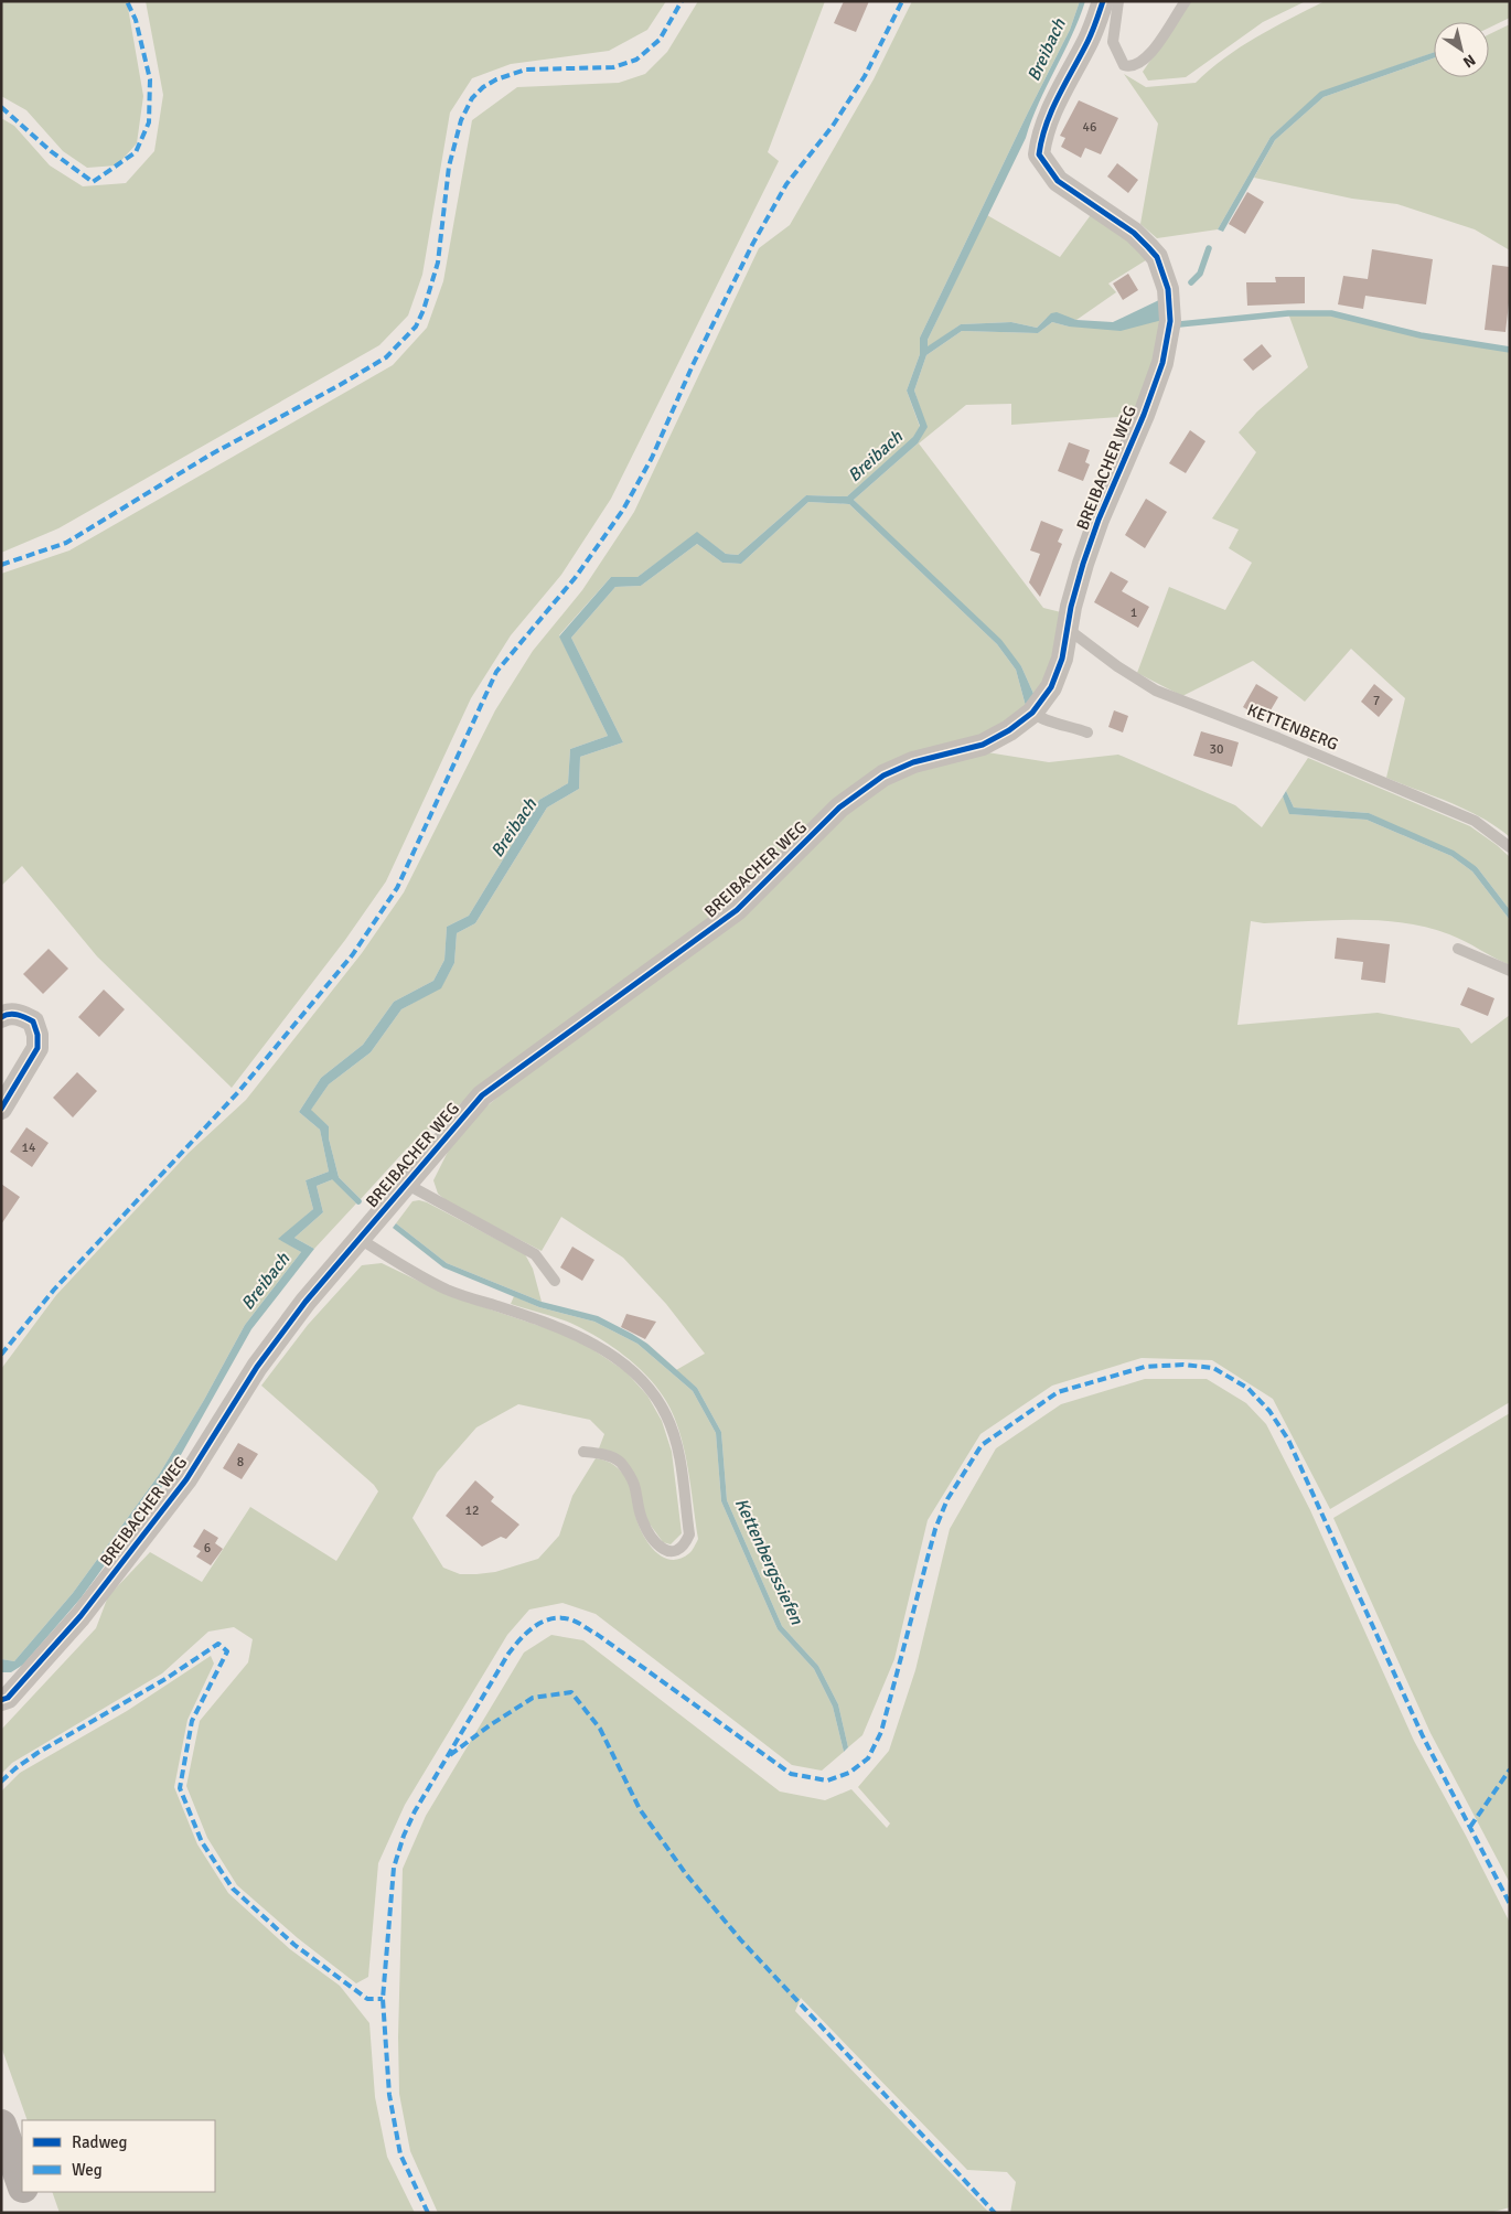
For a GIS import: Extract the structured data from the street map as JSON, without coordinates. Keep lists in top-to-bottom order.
{
  "streets": {
    "street": ["BREIBACHER WEG"],
    "lane": ["KETTENBERG"]
  },
  "crossings": [
    ["BREIBACHER WEG", "KETTENBERG"]
  ],
  "water": ["Breibach", "Kettenbergssiefen"],
  "house_numbers": [
    "46",
    "1",
    "7",
    "30",
    "14",
    "8",
    "12",
    "6"
  ],
  "legend": ["Radweg", "Weg"],
  "north": "bottom right"
}
